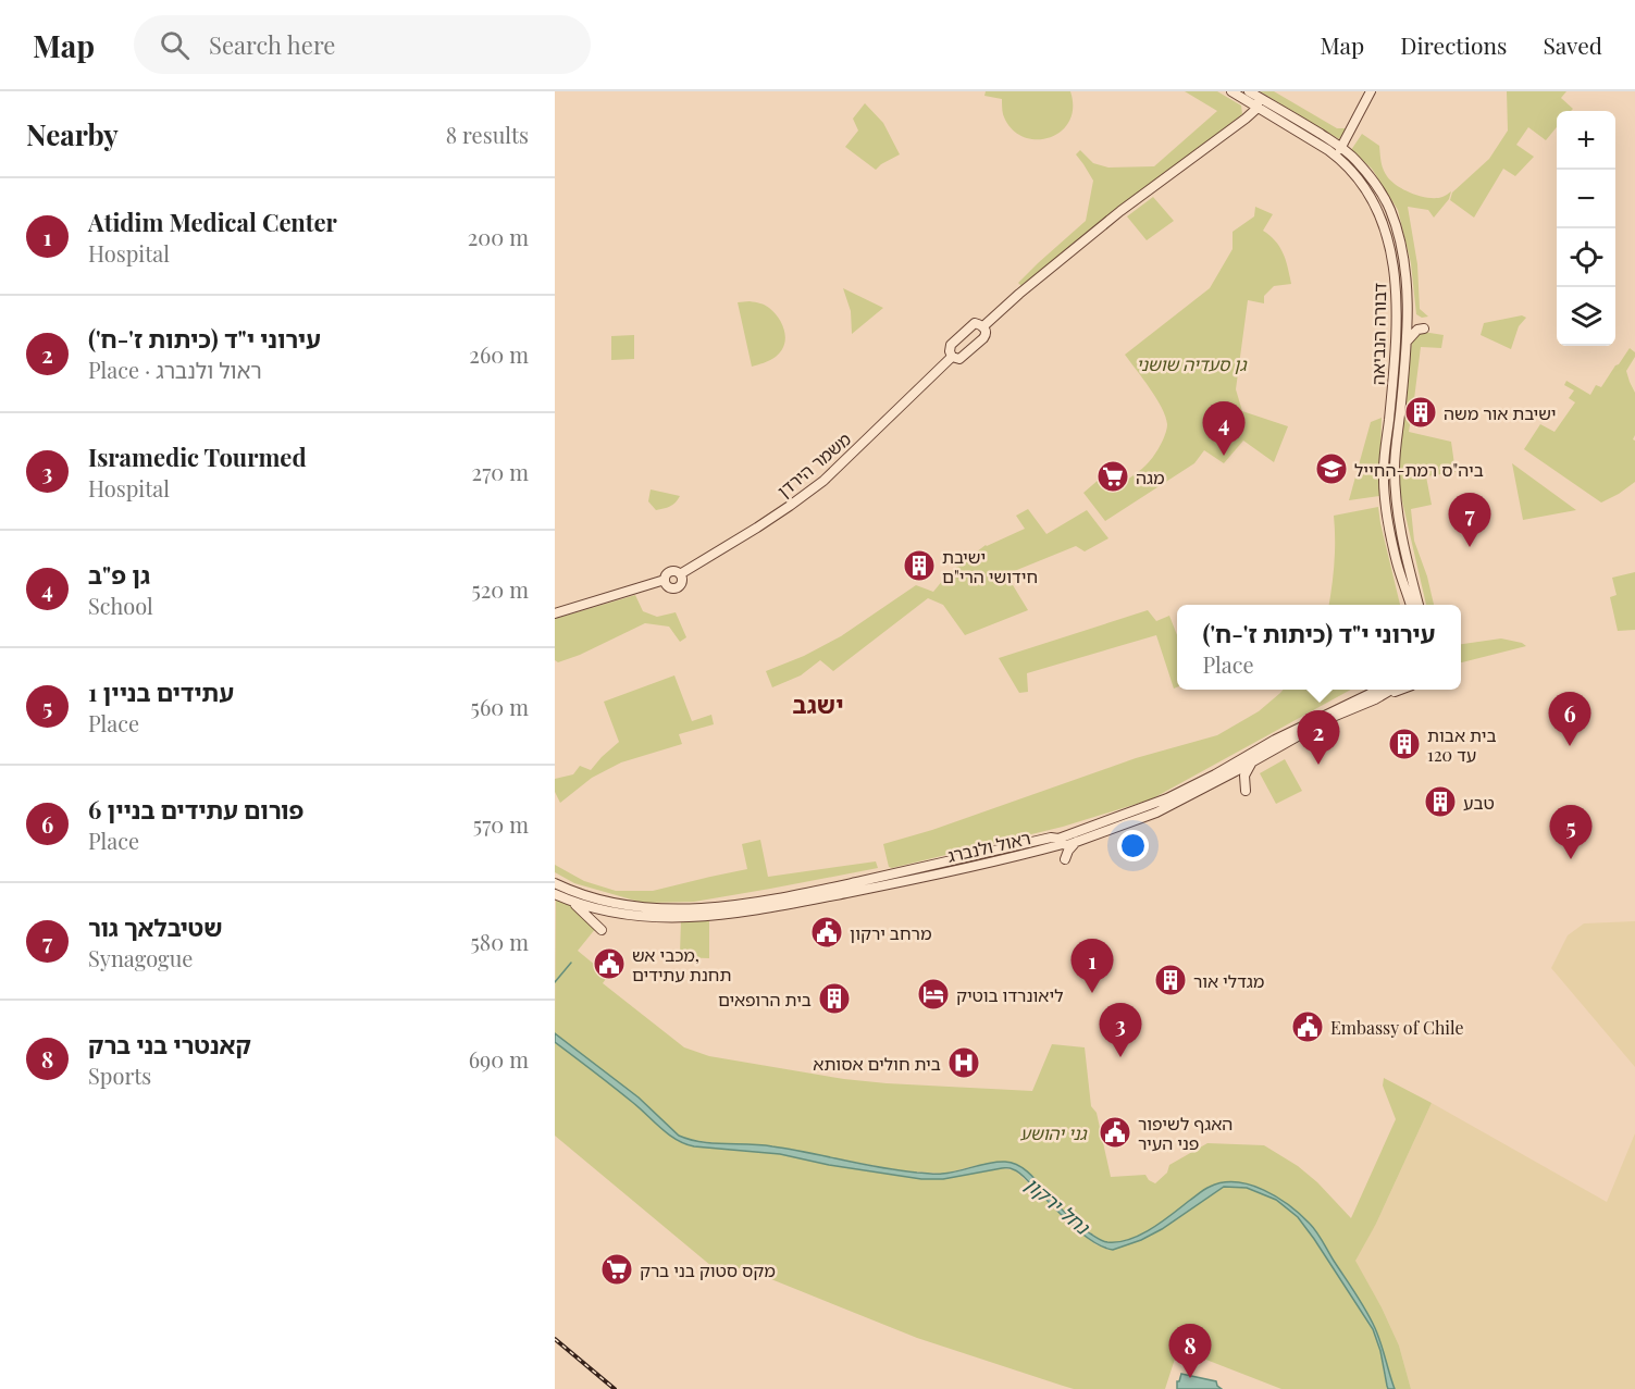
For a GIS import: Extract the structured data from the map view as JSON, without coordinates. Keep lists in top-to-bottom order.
{
  "streets": {
    "street": ["דבורה הנביאה", "משמר הירדן", "ראול ולנברג"]
  },
  "districts": ["ישגב"],
  "water": ["נחל ירקון"],
  "parks": ["גן סעדיה שושני", "גני יהושע"],
  "places": {
    "building": [
      "ישיבת אור משה",
      "ישיבת חידושי הרי\"ם",
      "בית אבות עד 120",
      "טבע",
      "מגדלי אור",
      "בית הרופאים"
    ],
    "school or university": ["ביה\"ס רמת-החייל"],
    "supermarket": ["מגה", "מקס סטוק בני ברק"],
    "public building": [
      "מרחב ירקון",
      "מכבי אש, תחנת עתידים",
      "Embassy of Chile",
      "האגף לשיפור פני העיר"
    ],
    "hotel": ["ליאונרדו בוטיק"],
    "hospital": ["בית חולים אסותא"]
  },
  "page": {
    "header": "Map",
    "search": "Search here",
    "nav": ["Map", "Directions", "Saved"],
    "heading": ["Nearby", "8 results"],
    "map_buttons": ["+", "−"],
    "list": [
      {
        "mark": "1",
        "name": "Atidim Medical Center",
        "note": "Hospital",
        "value": "200 m"
      },
      {
        "mark": "2",
        "name": "עירוני י\"ד (כיתות ז'-ח')",
        "note": "Place · ראול ולנברג",
        "value": "260 m"
      },
      {
        "mark": "3",
        "name": "Isramedic Tourmed",
        "note": "Hospital",
        "value": "270 m"
      },
      {
        "mark": "4",
        "name": "גן פ\"ב",
        "note": "School",
        "value": "520 m"
      },
      {
        "mark": "5",
        "name": "עתידים בניין 1",
        "note": "Place",
        "value": "560 m"
      },
      {
        "mark": "6",
        "name": "פורום עתידים בניין 6",
        "note": "Place",
        "value": "570 m"
      },
      {
        "mark": "7",
        "name": "שטיבלאך גור",
        "note": "Synagogue",
        "value": "580 m"
      },
      {
        "mark": "8",
        "name": "קאנטרי בני ברק",
        "note": "Sports",
        "value": "690 m"
      }
    ],
    "pins": [
      "4",
      "7",
      "6",
      "2",
      "5",
      "1",
      "3",
      "8"
    ],
    "popup": ["עירוני י\"ד (כיתות ז'-ח')", "Place"]
  }
}
